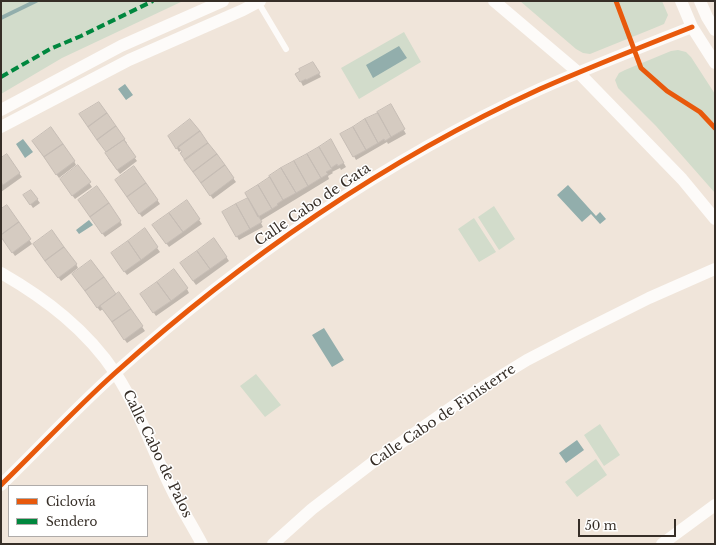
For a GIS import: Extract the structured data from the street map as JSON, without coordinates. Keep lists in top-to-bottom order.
{
  "streets": {
    "street": ["Calle Cabo de Gata", "Calle Cabo de Finisterre", "Calle Cabo de Palos"]
  },
  "crossings": [
    ["Calle Cabo de Gata", "Calle Cabo de Palos"]
  ],
  "legend": ["Ciclovía", "Sendero"],
  "scale_bar": "50 m"
}
